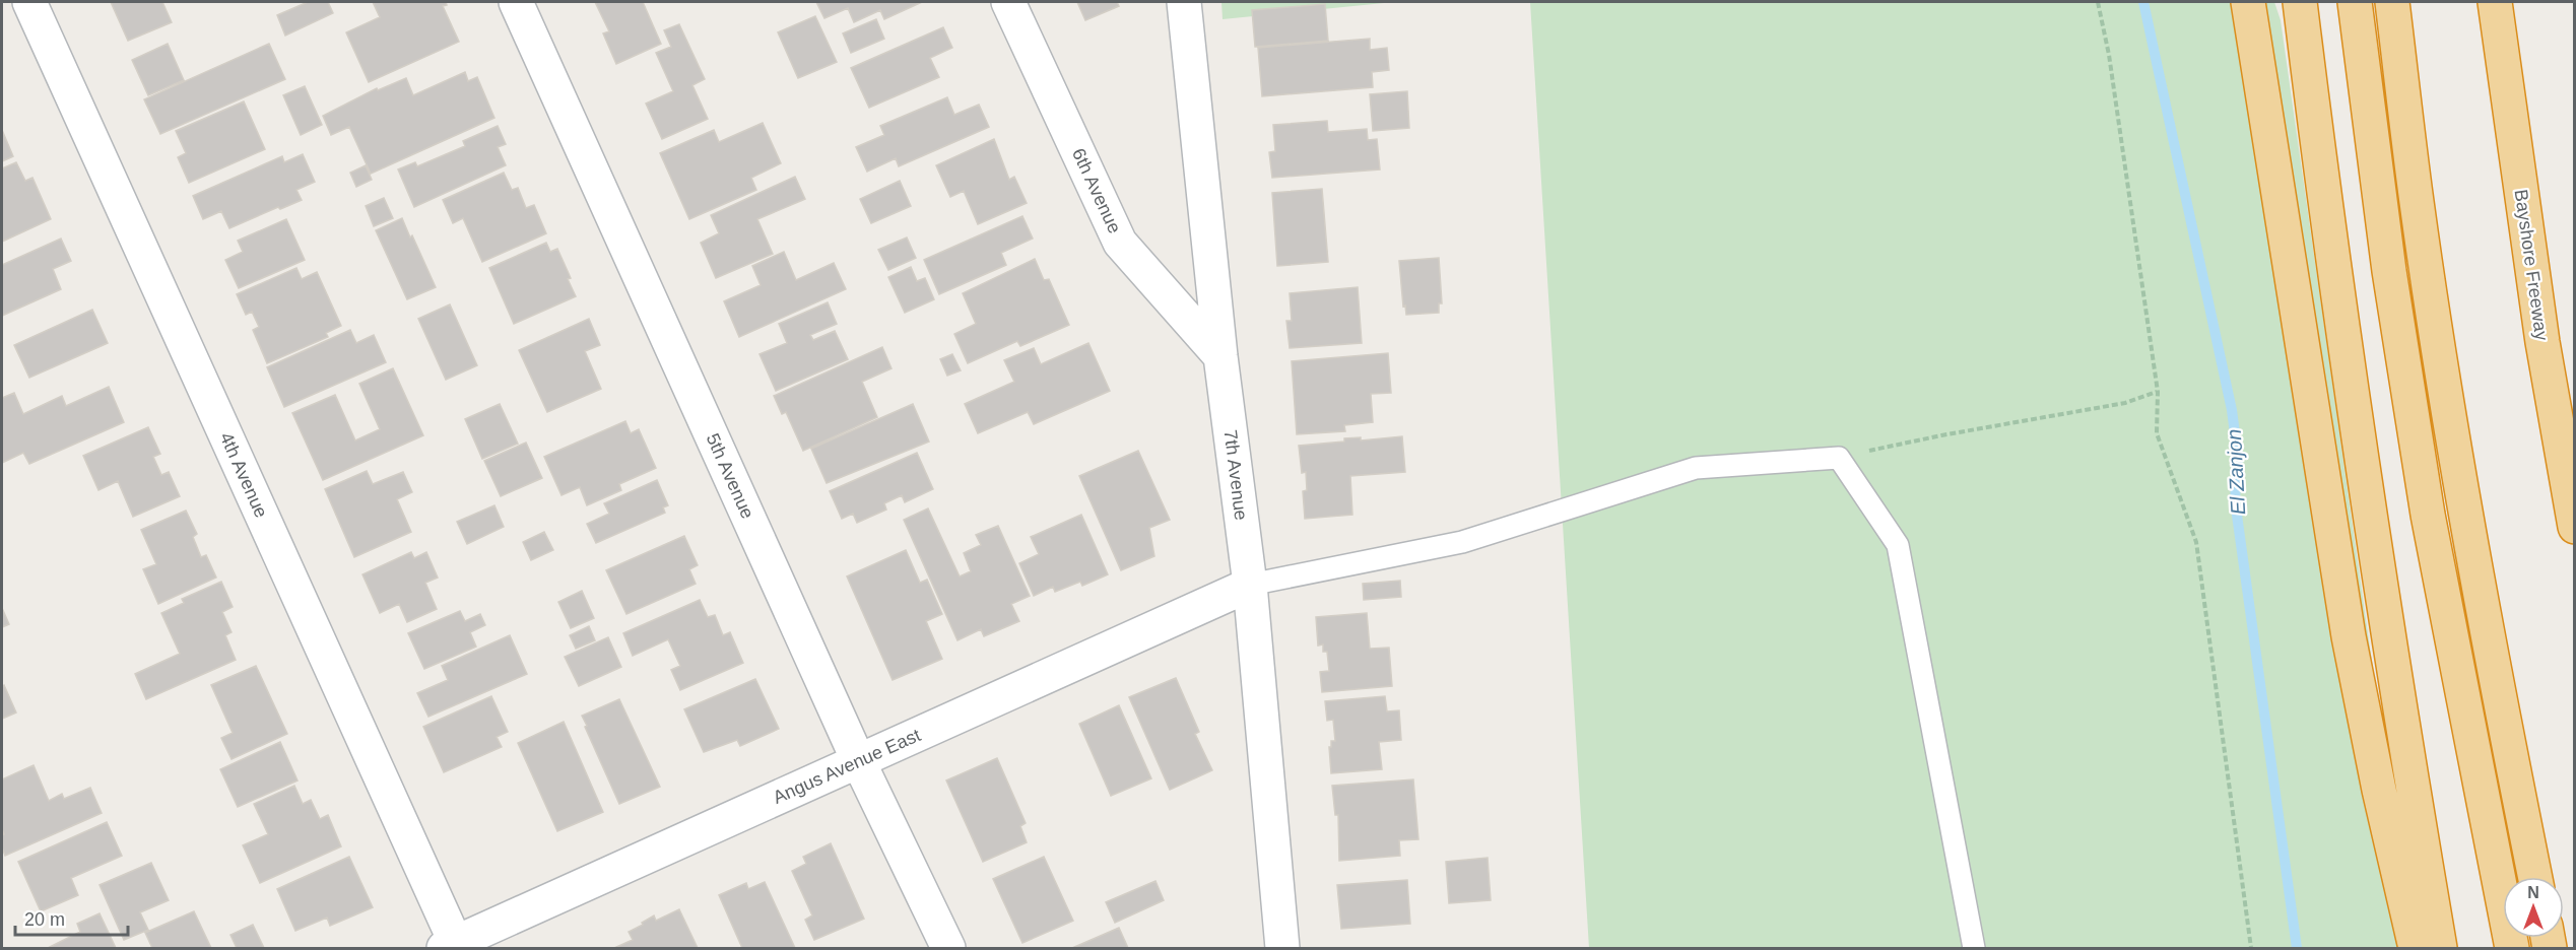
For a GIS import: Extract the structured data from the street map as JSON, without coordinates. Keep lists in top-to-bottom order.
{
  "streets": {
    "highway": ["Bayshore Freeway"],
    "street": [
      "6th Avenue",
      "4th Avenue",
      "7th Avenue",
      "5th Avenue",
      "Angus Avenue East"
    ]
  },
  "crossings": [
    ["6th Avenue", "7th Avenue"],
    ["4th Avenue", "Angus Avenue East"],
    ["7th Avenue", "Angus Avenue East"],
    ["5th Avenue", "Angus Avenue East"]
  ],
  "water": ["El Zanjon"],
  "scale_bar": "20 m",
  "north": "top"
}
